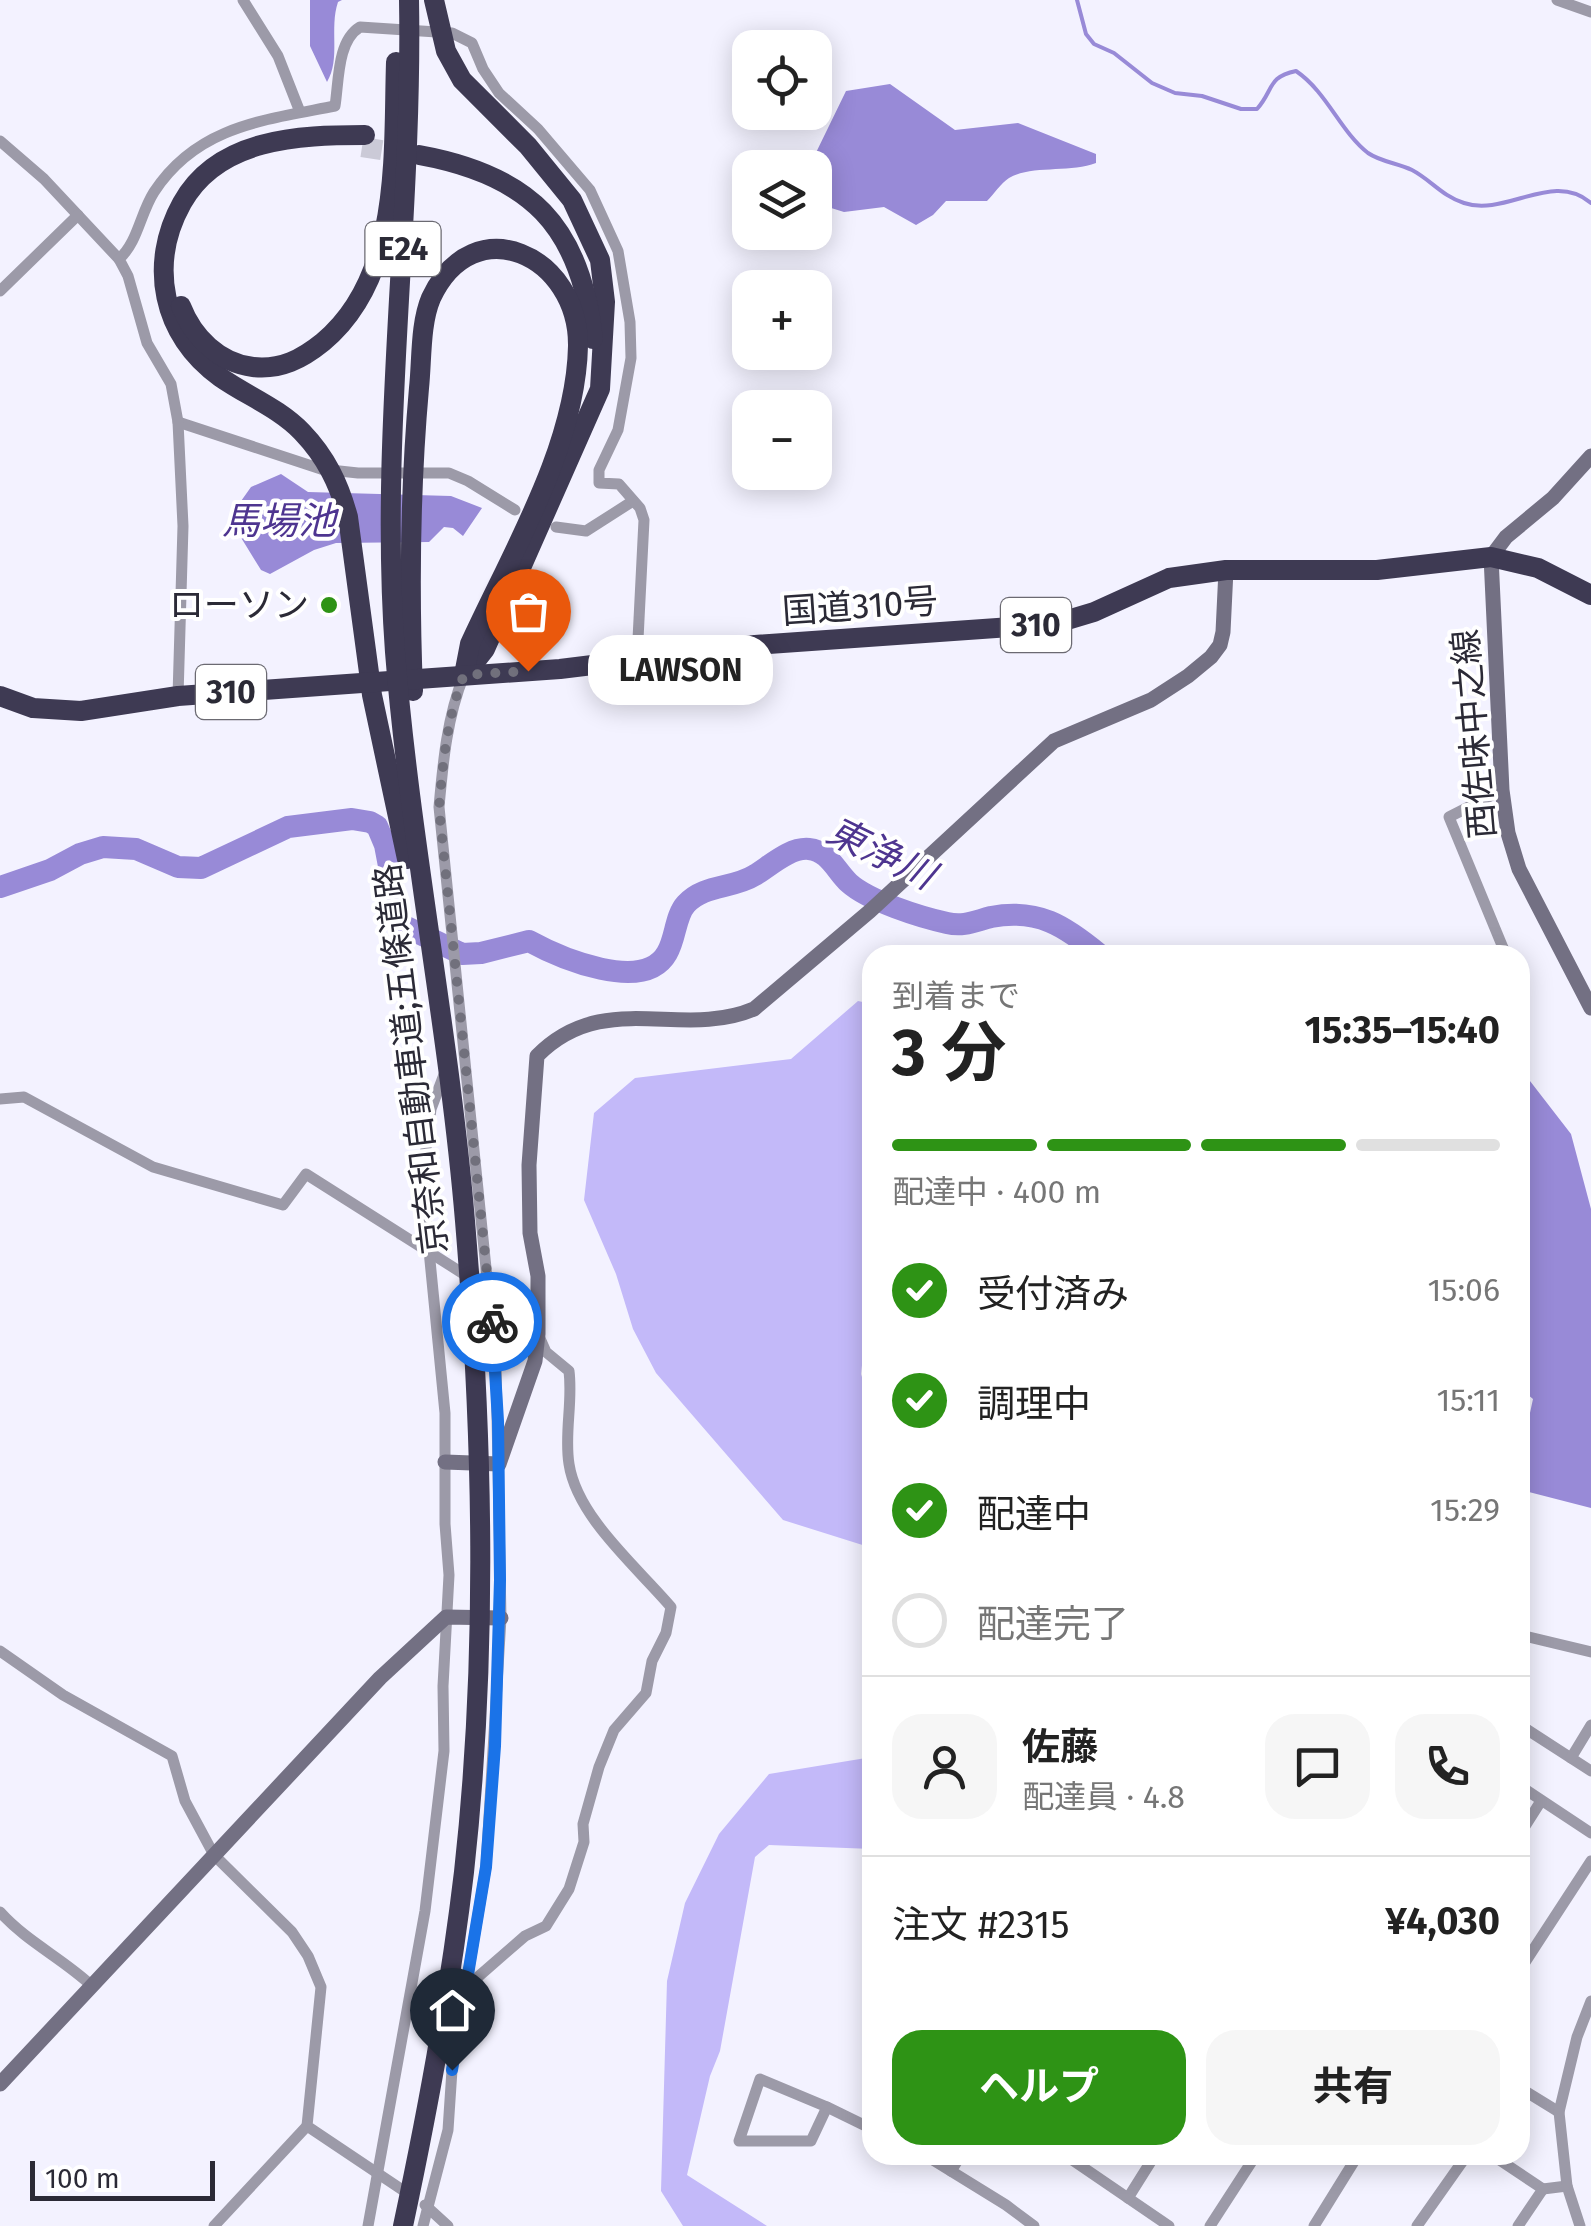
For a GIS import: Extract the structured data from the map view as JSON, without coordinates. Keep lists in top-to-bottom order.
{
  "streets": {
    "highway": [
      "E24",
      "国道310号",
      "310",
      "京奈和自動車道;五條道路"
    ],
    "street": ["西佐味中之線"]
  },
  "crossings": [
    ["E24", "京奈和自動車道;五條道路"],
    ["国道310号", "西佐味中之線"]
  ],
  "water": ["馬場池", "東浄川"],
  "places": ["ローソン", "LAWSON"],
  "scale_bar": "100 m",
  "page": {
    "map_buttons": ["+", "−"],
    "bubble": "LAWSON",
    "heading": ["3 分", "到着まで", "15:35–15:40"],
    "panel": [
      "佐藤",
      "配達員 · 4.8",
      "注文 #2315",
      "¥4,030"
    ],
    "bar": "配達中 · 400 m",
    "list": [
      ["受付済み", "15:06"],
      ["調理中", "15:11"],
      ["配達中", "15:29"],
      "配達完了"
    ],
    "buttons": ["ヘルプ", "共有"],
    "scale": "100 m"
  }
}
